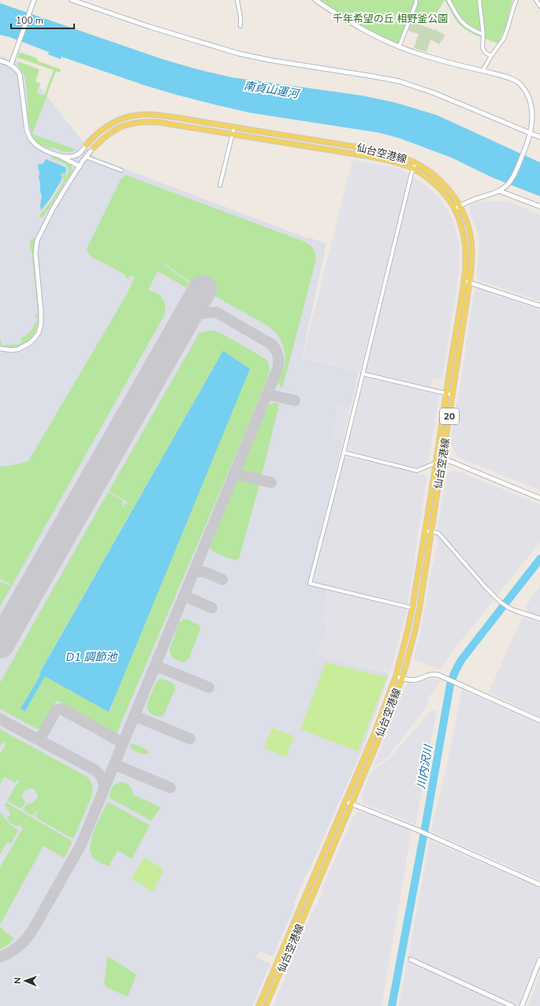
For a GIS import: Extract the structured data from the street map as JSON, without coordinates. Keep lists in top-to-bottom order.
{
  "streets": {
    "main road": ["仙台空港線", "20"]
  },
  "water": ["南貞山運河", "D1 調節池", "川内沢川"],
  "parks": ["千年希望の丘 相野釜公園"],
  "scale_bar": "100 m",
  "north": "left"
}
